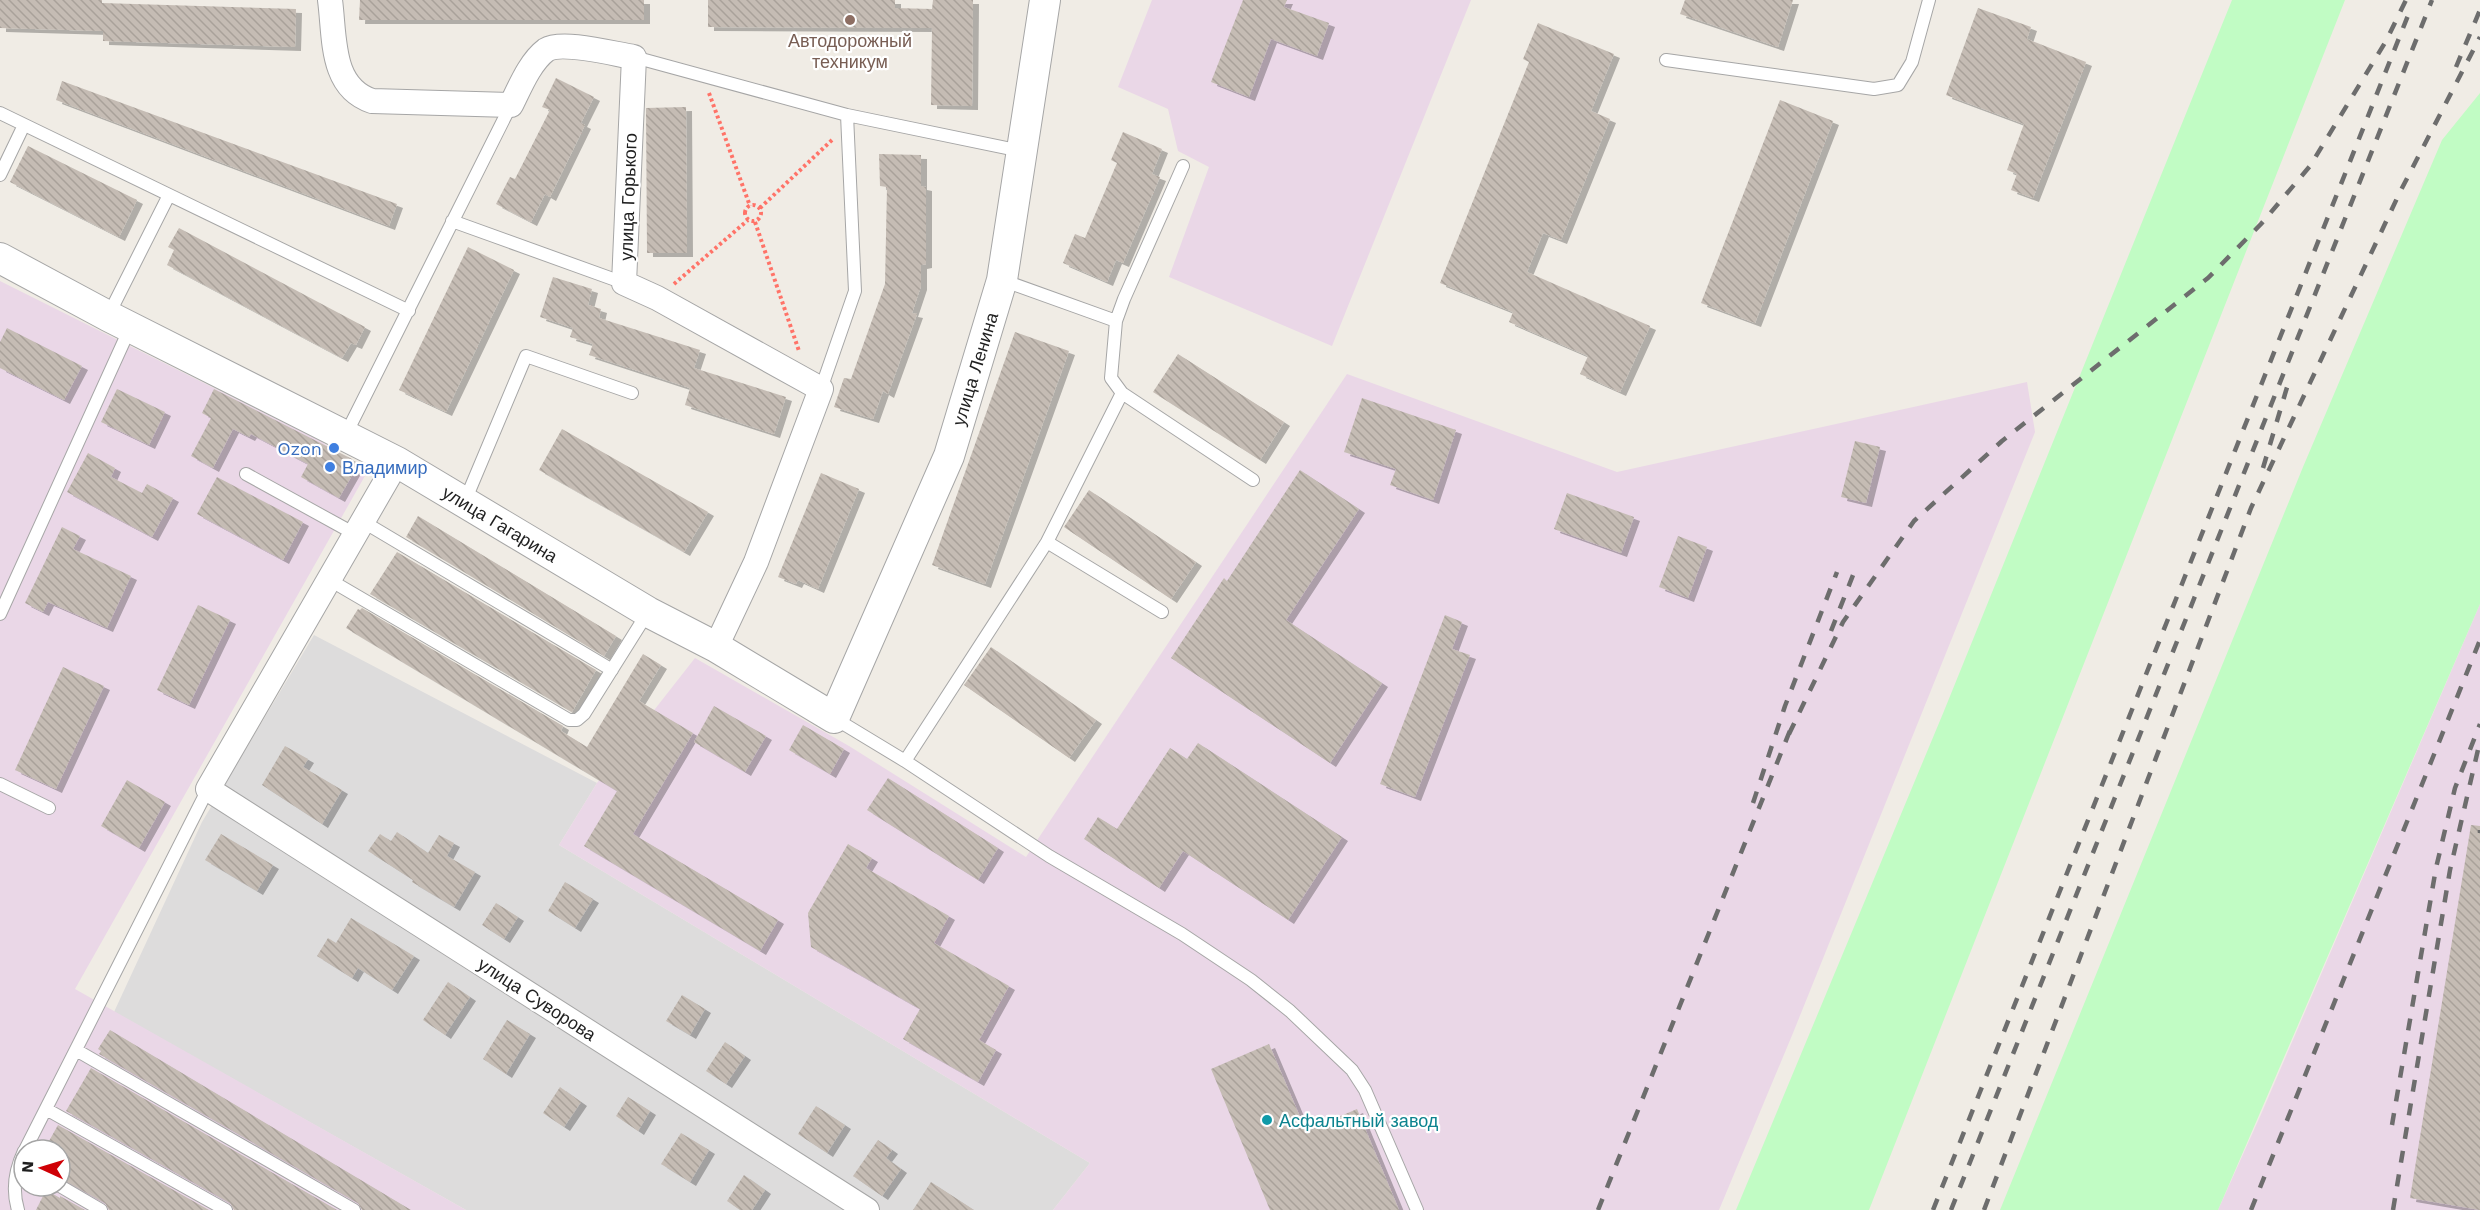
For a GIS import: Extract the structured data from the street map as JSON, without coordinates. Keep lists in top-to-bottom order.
{
  "streets": {
    "street": [
      "улица Горького",
      "улица Ленина",
      "улица Гагарина",
      "улица Суворова"
    ]
  },
  "crossings": [
    ["улица Ленина", "улица Гагарина"]
  ],
  "places": [
    "Автодорожный техникум",
    "Ozon",
    "Владимир",
    "Асфальтный завод"
  ],
  "north": "left"
}
